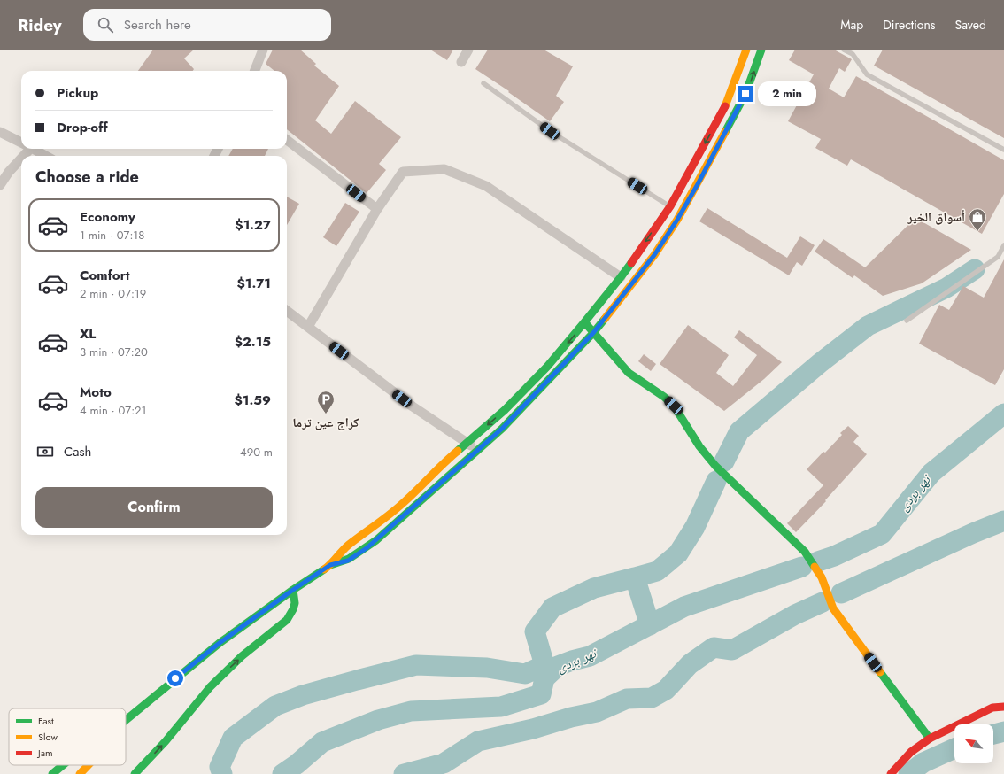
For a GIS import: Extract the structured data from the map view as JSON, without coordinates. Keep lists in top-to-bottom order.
{
  "water": ["نهر بردى"],
  "places": {
    "shop": ["أسواق الخير"],
    "parking": ["كراج عين ترما"]
  },
  "legend": ["Fast", "Slow", "Jam"],
  "north": "top left",
  "page": {
    "header": "Ridey",
    "search": "Search here",
    "nav": ["Map", "Directions", "Saved"],
    "banner": ["Pickup", "Drop-off"],
    "bubble": "2 min",
    "heading": "Choose a ride",
    "list": [
      {
        "name": "Economy",
        "note": "1 min · 07:18",
        "value": "$1.27"
      },
      {
        "name": "Comfort",
        "note": "2 min · 07:19",
        "value": "$1.71"
      },
      {
        "name": "XL",
        "note": "3 min · 07:20",
        "value": "$2.15"
      },
      {
        "name": "Moto",
        "note": "4 min · 07:21",
        "value": "$1.59"
      }
    ],
    "pay": ["Cash", "490 m"],
    "buttons": "Confirm"
  }
}
